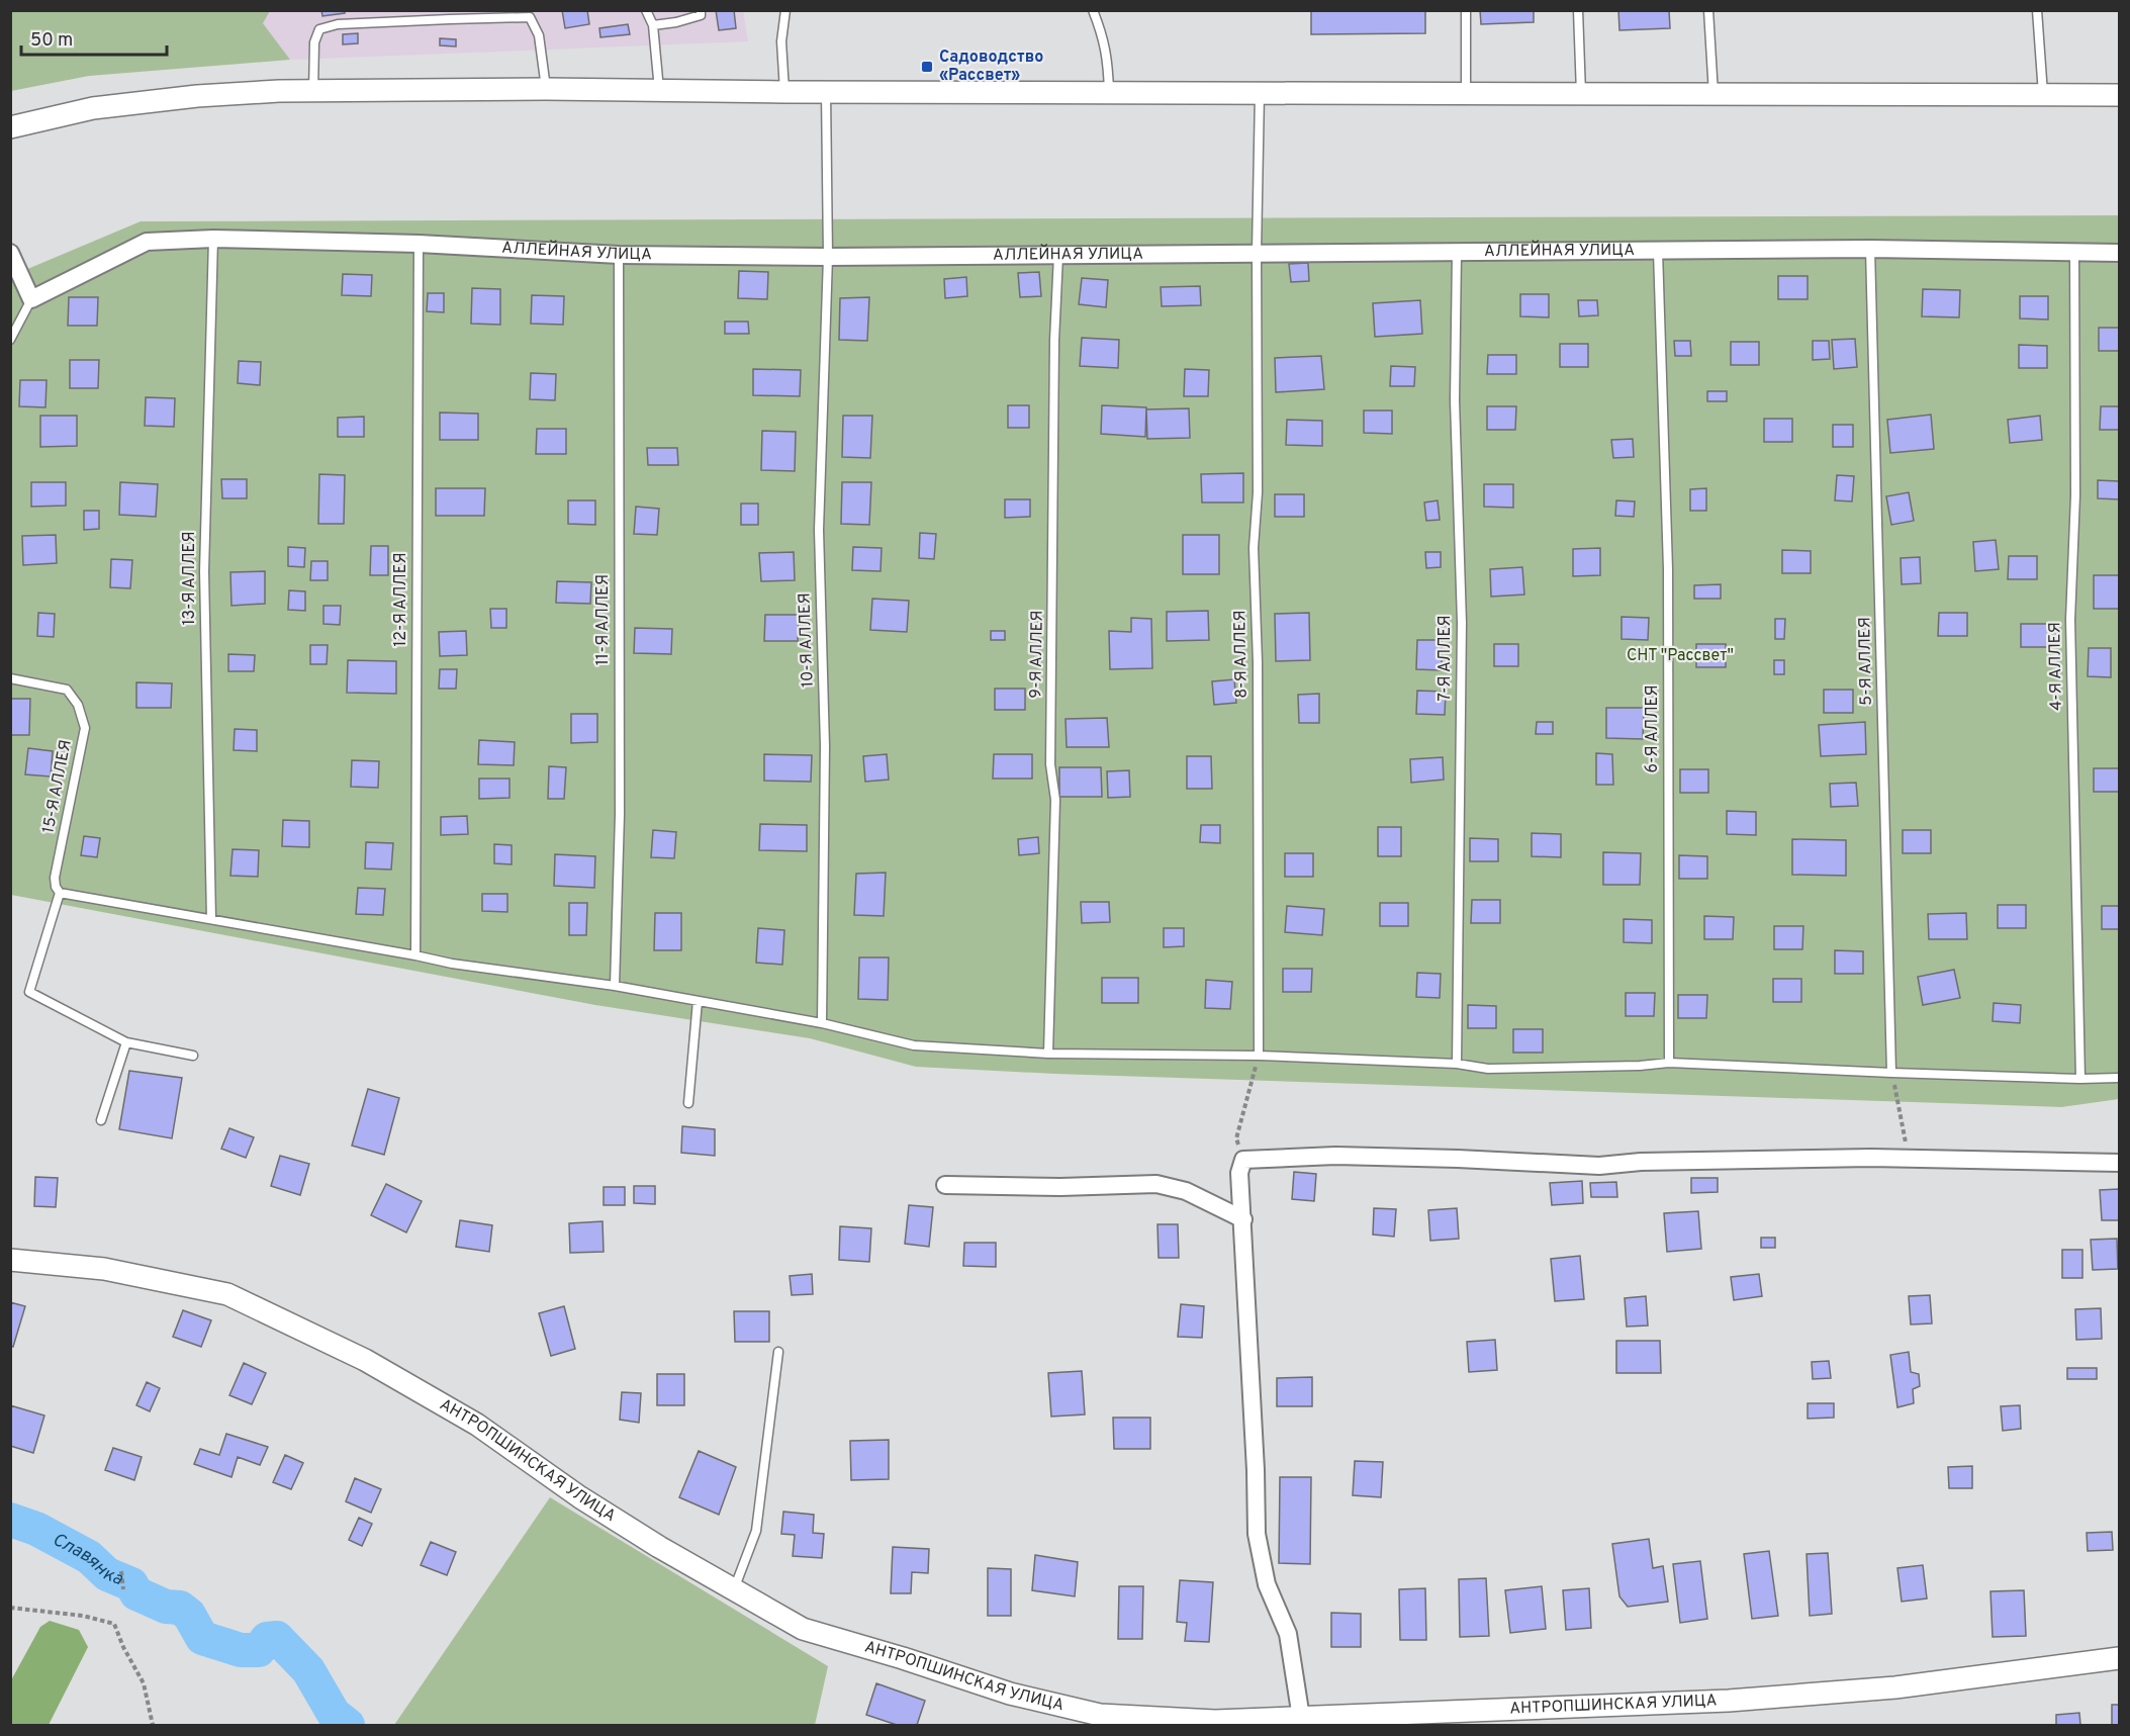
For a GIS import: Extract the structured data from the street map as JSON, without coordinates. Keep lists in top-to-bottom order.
{
  "streets": {
    "street": ["АЛЛЕЙНАЯ УЛИЦА", "АНТРОПШИНСКАЯ УЛИЦА"],
    "lane": [
      "13-Я АЛЛЕЯ",
      "12-Я АЛЛЕЯ",
      "11-Я АЛЛЕЯ",
      "10-Я АЛЛЕЯ",
      "9-Я АЛЛЕЯ",
      "8-Я АЛЛЕЯ",
      "7-Я АЛЛЕЯ",
      "5-Я АЛЛЕЯ",
      "4-Я АЛЛЕЯ",
      "6-Я АЛЛЕЯ",
      "15-Я АЛЛЕЯ"
    ]
  },
  "crossings": [
    ["АЛЛЕЙНАЯ УЛИЦА", "13-Я АЛЛЕЯ"],
    ["АЛЛЕЙНАЯ УЛИЦА", "12-Я АЛЛЕЯ"],
    ["АЛЛЕЙНАЯ УЛИЦА", "11-Я АЛЛЕЯ"],
    ["АЛЛЕЙНАЯ УЛИЦА", "10-Я АЛЛЕЯ"],
    ["АЛЛЕЙНАЯ УЛИЦА", "9-Я АЛЛЕЯ"],
    ["АЛЛЕЙНАЯ УЛИЦА", "8-Я АЛЛЕЯ"],
    ["АЛЛЕЙНАЯ УЛИЦА", "7-Я АЛЛЕЯ"],
    ["АЛЛЕЙНАЯ УЛИЦА", "5-Я АЛЛЕЯ"],
    ["АЛЛЕЙНАЯ УЛИЦА", "4-Я АЛЛЕЯ"],
    ["АЛЛЕЙНАЯ УЛИЦА", "6-Я АЛЛЕЯ"]
  ],
  "water": ["Славянка"],
  "parks": ["СНТ \"Рассвет\""],
  "places": {
    "transit": ["Садоводство «Рассвет»"]
  },
  "scale_bar": "50 m"
}
